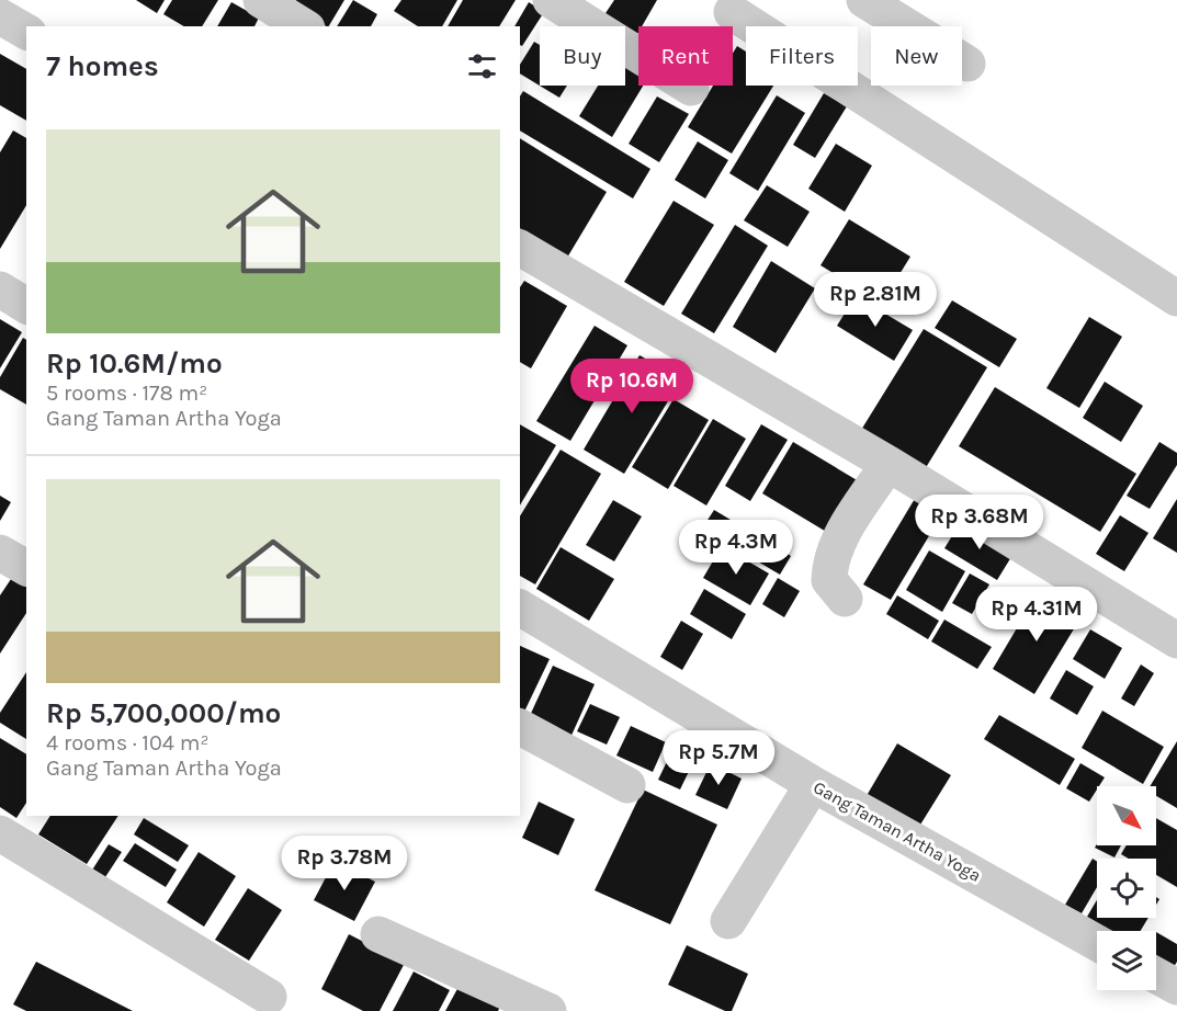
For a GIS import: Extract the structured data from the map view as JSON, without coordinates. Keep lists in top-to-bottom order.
{
  "streets": {
    "street": ["Gang Taman Artha Yoga"]
  },
  "north": "bottom right",
  "page": {
    "chip": [
      "Buy",
      "Rent",
      "Filters",
      "New"
    ],
    "heading": "7 homes",
    "list": [
      {
        "name": "Rp 10.6M/mo",
        "note": "5 rooms · 178 m² · Gang Taman Artha Yoga"
      },
      {
        "name": "Rp 5,700,000/mo",
        "note": "4 rooms · 104 m² · Gang Taman Artha Yoga"
      }
    ],
    "price": [
      "Rp 2.81M",
      "Rp 10.6M",
      "Rp 3.68M",
      "Rp 4.3M",
      "Rp 4.31M",
      "Rp 5.7M",
      "Rp 3.78M"
    ]
  }
}
